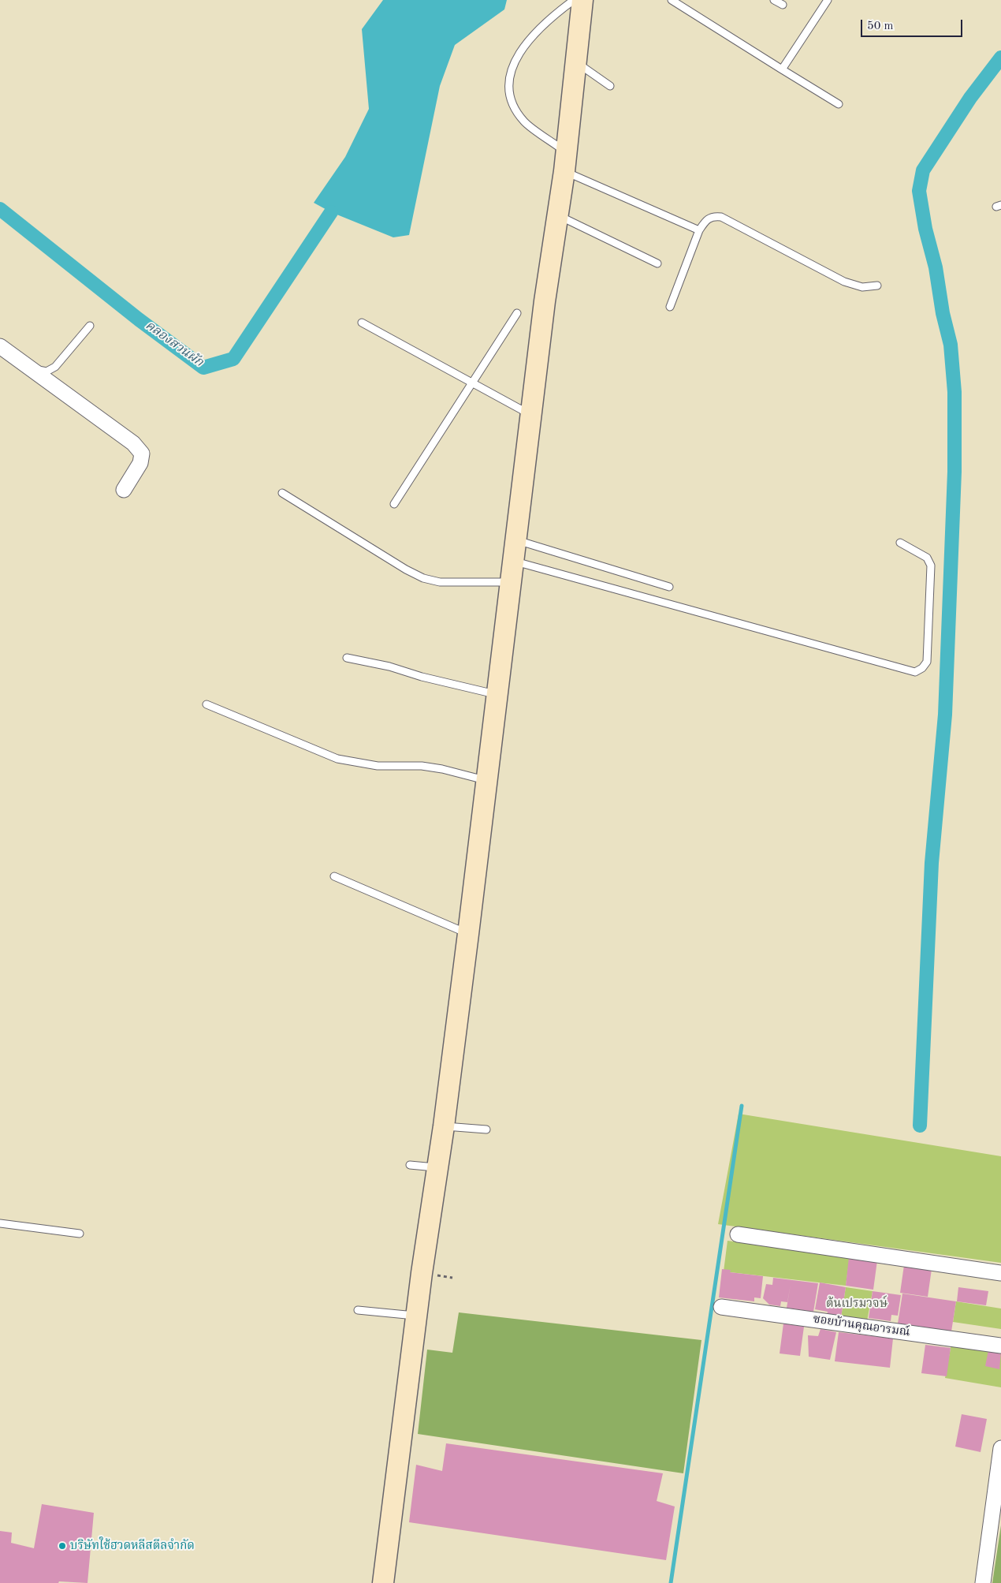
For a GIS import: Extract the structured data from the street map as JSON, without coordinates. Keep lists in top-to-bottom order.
{
  "streets": {
    "street": ["ซอยบ้านคุณอารมณ์"]
  },
  "water": ["คลองสวนผัก"],
  "parks": ["ต้นเปรมวจษ์"],
  "places": ["บริษัทใช้ฮวดหลีสตีลจำกัด"],
  "scale_bar": "50 m"
}
